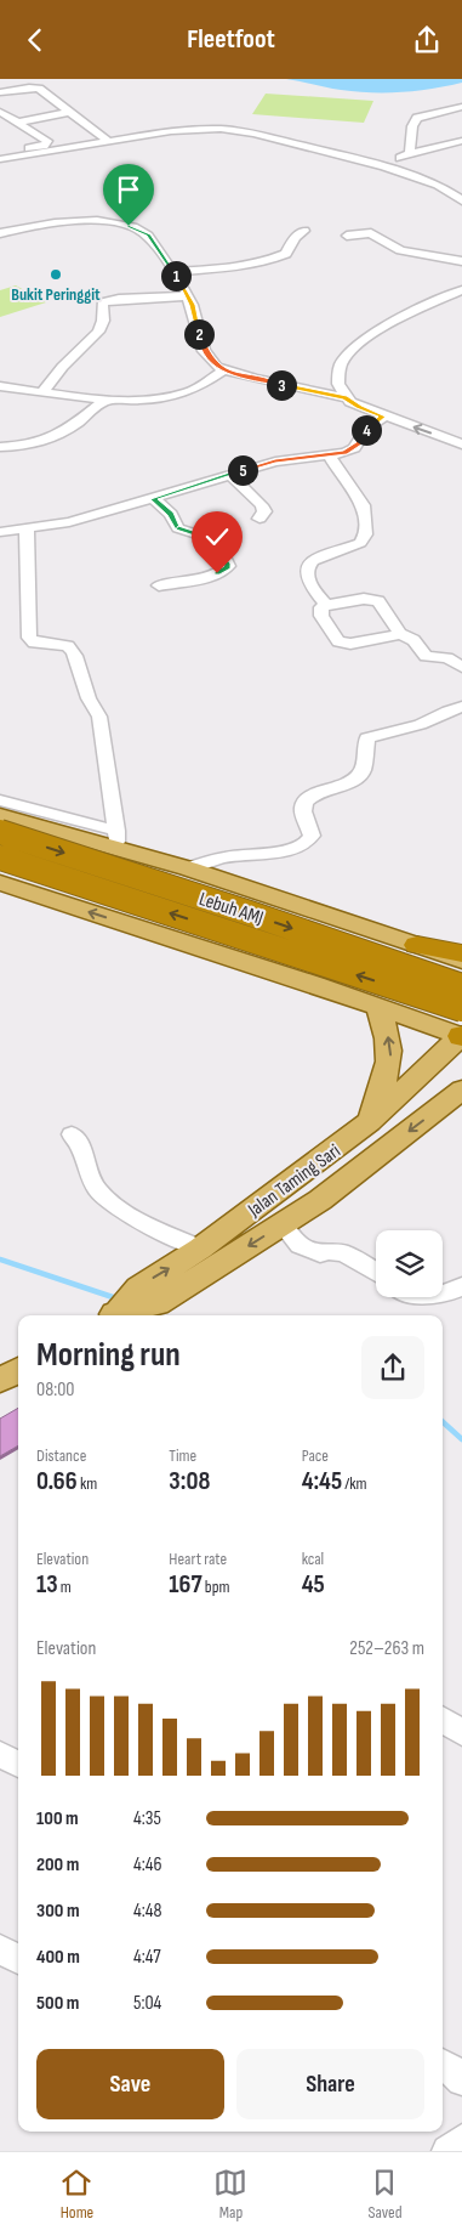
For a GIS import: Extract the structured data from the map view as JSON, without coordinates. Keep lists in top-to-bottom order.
{
  "streets": {
    "highway": ["Lebuh AMJ"],
    "main road": ["Jalan Taming Sari"]
  },
  "places": ["Bukit Peringgit"],
  "page": {
    "header": "Fleetfoot",
    "pins": [
      "1",
      "2",
      "3",
      "4",
      "5"
    ],
    "heading": ["Morning run", "08:00"],
    "stats": [
      ["Distance", "0.66 km"],
      ["Time", "3:08"],
      ["Pace", "4:45 /km"],
      ["Elevation", "13 m"],
      ["Heart rate", "167 bpm"],
      ["kcal", "45"]
    ],
    "chart": ["Elevation", "252–263 m"],
    "list": [
      {
        "name": "100 m",
        "note": "4:35"
      },
      {
        "name": "200 m",
        "note": "4:46"
      },
      {
        "name": "300 m",
        "note": "4:48"
      },
      {
        "name": "400 m",
        "note": "4:47"
      },
      {
        "name": "500 m",
        "note": "5:04"
      }
    ],
    "buttons": ["Save", "Share"],
    "tabs": ["Home", "Map", "Saved"]
  }
}
